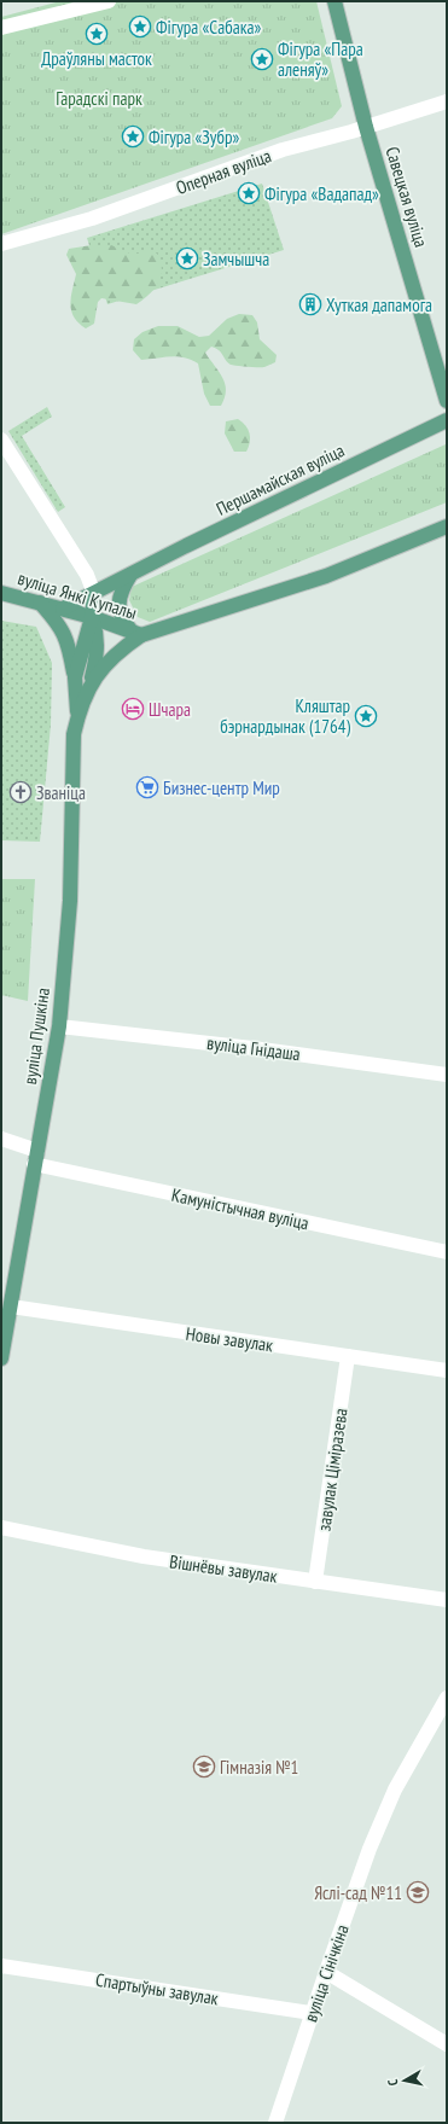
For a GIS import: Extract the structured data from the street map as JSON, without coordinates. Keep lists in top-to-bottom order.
{
  "streets": {
    "main road": [
      "Савецкая вуліца",
      "Першамайская вуліца",
      "вуліца Янкі Купалы",
      "вуліца Пушкіна"
    ],
    "street": [
      "Оперная вуліца",
      "вуліца Гнідаша",
      "Камуністычная вуліца",
      "Новы завулак",
      "завулак Ціміразева",
      "Вішнёвы завулак",
      "вуліца Сінічкіна",
      "Спартыўны завулак"
    ]
  },
  "crossings": [
    ["Оперная вуліца", "Савецкая вуліца"],
    ["Першамайская вуліца", "вуліца Янкі Купалы"],
    ["вуліца Янкі Купалы", "вуліца Пушкіна"],
    ["вуліца Пушкіна", "вуліца Гнідаша"],
    ["вуліца Пушкіна", "Камуністычная вуліца"],
    ["вуліца Пушкіна", "Новы завулак"],
    ["Новы завулак", "завулак Ціміразева"],
    ["завулак Ціміразева", "Вішнёвы завулак"],
    ["вуліца Сінічкіна", "Спартыўны завулак"]
  ],
  "parks": ["Гарадскі парк"],
  "places": {
    "place": [
      "Фігура «Сабака»",
      "Драўляны масток",
      "Фігура «Пара аленяў»",
      "Фігура «Зубр»",
      "Фігура «Вадапад»",
      "Замчышча",
      "Кляштар бэрнардынак (1764)"
    ],
    "building": ["Хуткая дапамога"],
    "hotel": ["Шчара"],
    "supermarket": ["Бизнес-центр Мир"],
    "church": ["Званіца"],
    "school or university": ["Гімназія №1", "Яслі-сад №11"]
  },
  "north": "left"
}
